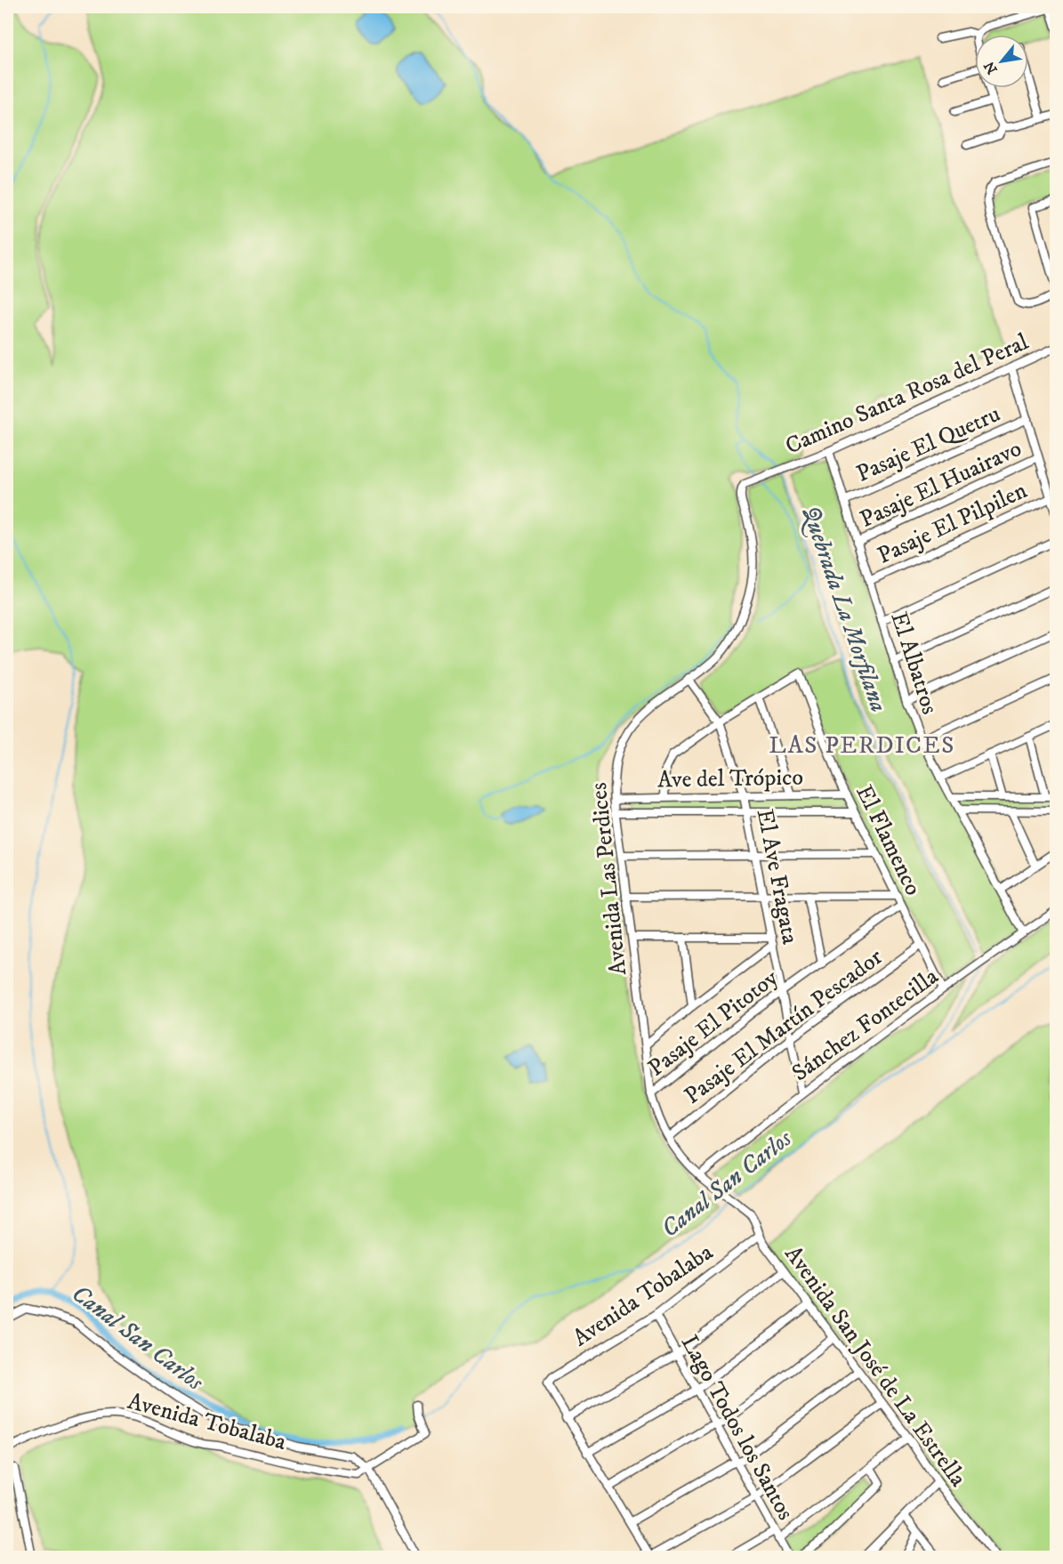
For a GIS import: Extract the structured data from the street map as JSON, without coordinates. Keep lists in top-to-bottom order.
{
  "streets": {
    "street": [
      "Camino Santa Rosa del Peral",
      "Pasaje El Quetru",
      "Pasaje El Huairavo",
      "Pasaje El Pilpilen",
      "El Albatros",
      "Ave del Trópico",
      "El Flamenco",
      "El Ave Fragata",
      "Avenida Las Perdices",
      "Pasaje El Pitotoy",
      "Sánchez Fontecilla",
      "Pasaje El Martín Pescador",
      "Avenida Tobalaba",
      "Avenida San José de La Estrella",
      "Lago Todos los Santos"
    ]
  },
  "crossings": [
    ["Camino Santa Rosa del Peral", "El Albatros"],
    ["Camino Santa Rosa del Peral", "Avenida Las Perdices"],
    ["Pasaje El Quetru", "El Albatros"],
    ["Pasaje El Huairavo", "El Albatros"],
    ["Pasaje El Pilpilen", "El Albatros"],
    ["El Albatros", "Sánchez Fontecilla"],
    ["Ave del Trópico", "El Flamenco"],
    ["Ave del Trópico", "El Ave Fragata"],
    ["Ave del Trópico", "Avenida Las Perdices"],
    ["El Flamenco", "Pasaje El Pitotoy"],
    ["El Flamenco", "Sánchez Fontecilla"],
    ["El Flamenco", "Pasaje El Martín Pescador"],
    ["El Ave Fragata", "Avenida Las Perdices"],
    ["El Ave Fragata", "Pasaje El Pitotoy"],
    ["El Ave Fragata", "Sánchez Fontecilla"],
    ["El Ave Fragata", "Pasaje El Martín Pescador"],
    ["Avenida Las Perdices", "Pasaje El Pitotoy"],
    ["Avenida Las Perdices", "Sánchez Fontecilla"],
    ["Avenida Las Perdices", "Pasaje El Martín Pescador"],
    ["Avenida Las Perdices", "Avenida San José de La Estrella"],
    ["Avenida Tobalaba", "Avenida San José de La Estrella"],
    ["Avenida Tobalaba", "Lago Todos los Santos"]
  ],
  "districts": ["LAS PERDICES"],
  "water": ["Quebrada La Morfilana", "Canal San Carlos"],
  "north": "bottom left"
}
